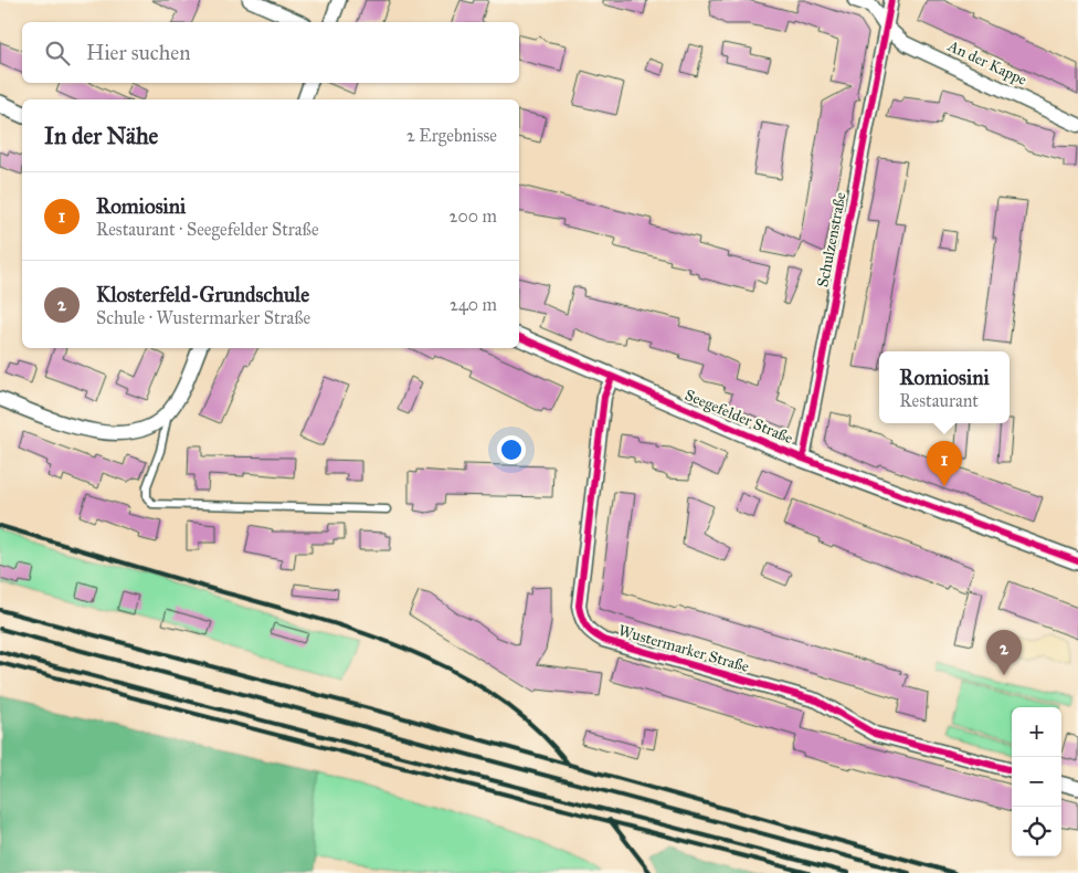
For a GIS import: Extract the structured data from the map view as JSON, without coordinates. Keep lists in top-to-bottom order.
{
  "streets": {
    "street": [
      "An der Kappe",
      "Schulzenstraße",
      "Seegefelder Straße",
      "Wustermarker Straße"
    ]
  },
  "crossings": [
    ["An der Kappe", "Schulzenstraße"],
    ["Schulzenstraße", "Seegefelder Straße"],
    ["Seegefelder Straße", "Wustermarker Straße"]
  ],
  "page": {
    "search": "Hier suchen",
    "heading": ["In der Nähe", "2 Ergebnisse"],
    "list": [
      {
        "mark": "1",
        "name": "Romiosini",
        "note": "Restaurant · Seegefelder Straße",
        "value": "200 m"
      },
      {
        "mark": "2",
        "name": "Klosterfeld-Grundschule",
        "note": "Schule · Wustermarker Straße",
        "value": "240 m"
      }
    ],
    "popup": ["Romiosini", "Restaurant"],
    "pins": ["1", "2"],
    "map_buttons": ["+", "−"]
  }
}
